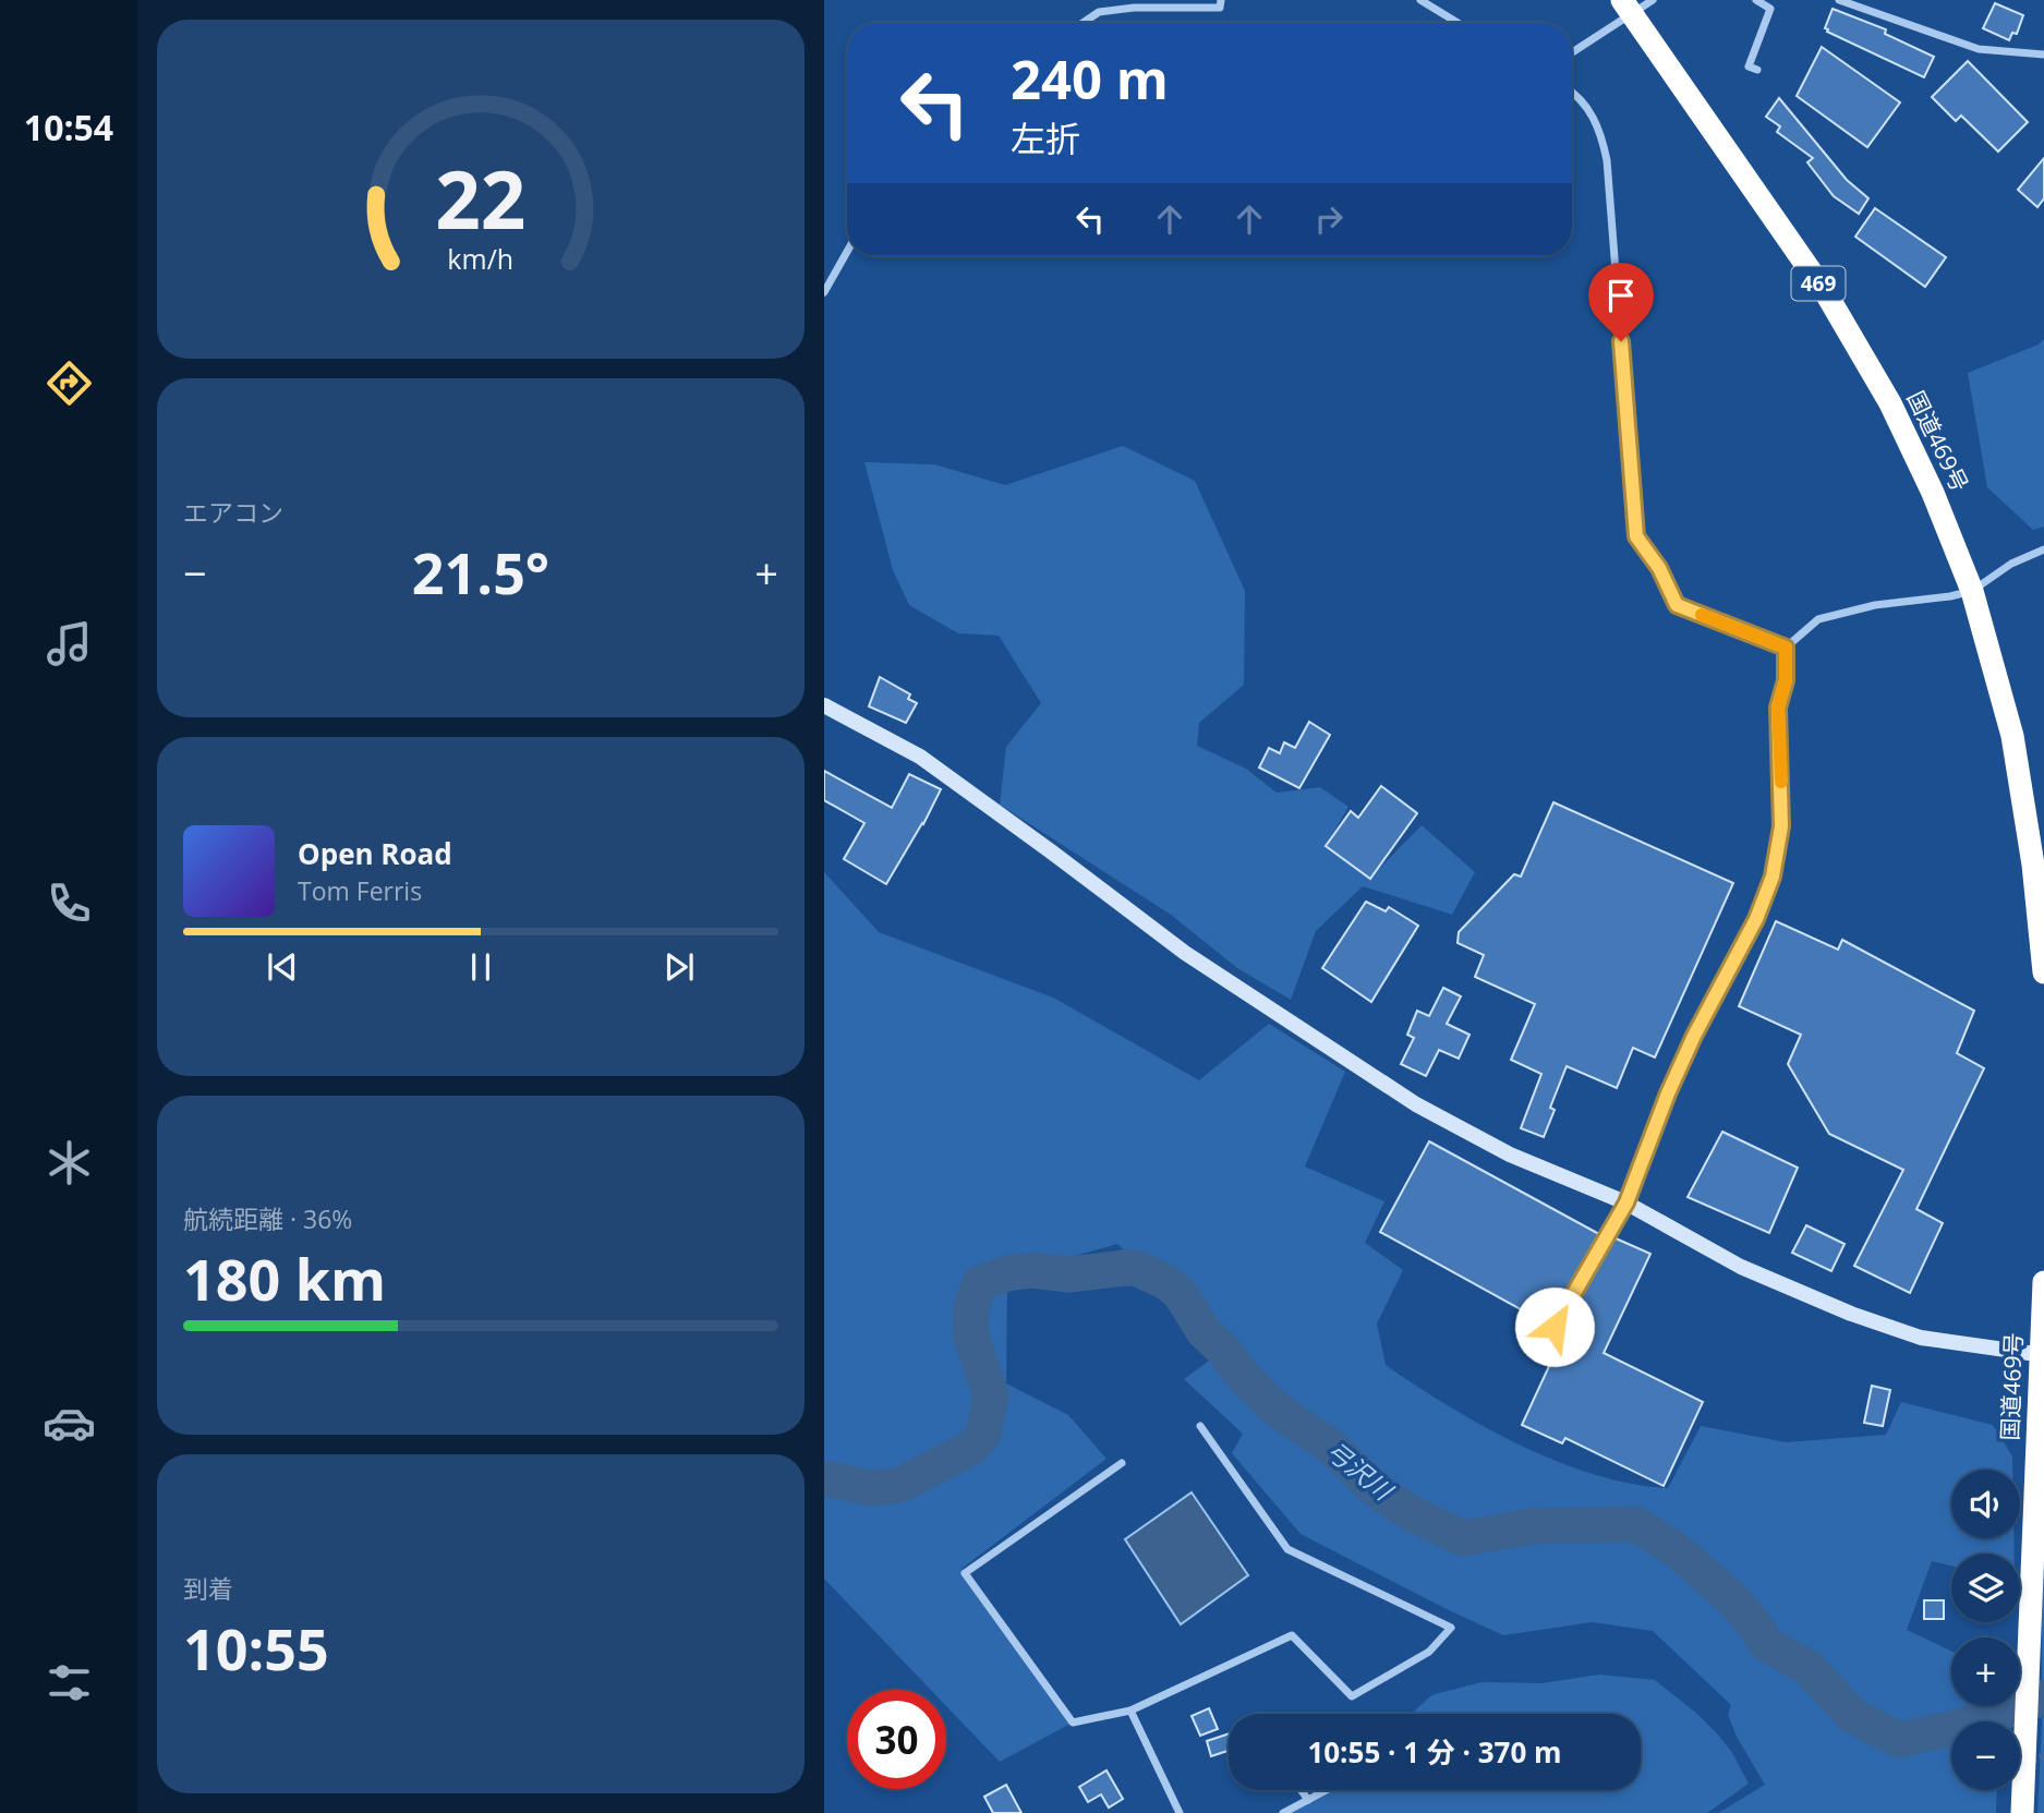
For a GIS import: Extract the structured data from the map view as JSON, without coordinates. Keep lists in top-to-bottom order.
{
  "streets": {
    "highway": ["469", "国道469号"]
  },
  "water": ["弓沢川"],
  "page": {
    "tabs": "10:54",
    "turn": ["240 m", "左折"],
    "tile": [
      "エアコン",
      ["航続距離 · 36%", "180 km"],
      ["到着", "10:55"]
    ],
    "heat": ["−", "21.5°", "+"],
    "song": ["Open Road", "Tom Ferris"],
    "map_buttons": ["+", "−"],
    "limit": "30",
    "trip": "10:55 · 1 分 · 370 m",
    "gauge": ["22", "km/h"]
  }
}
